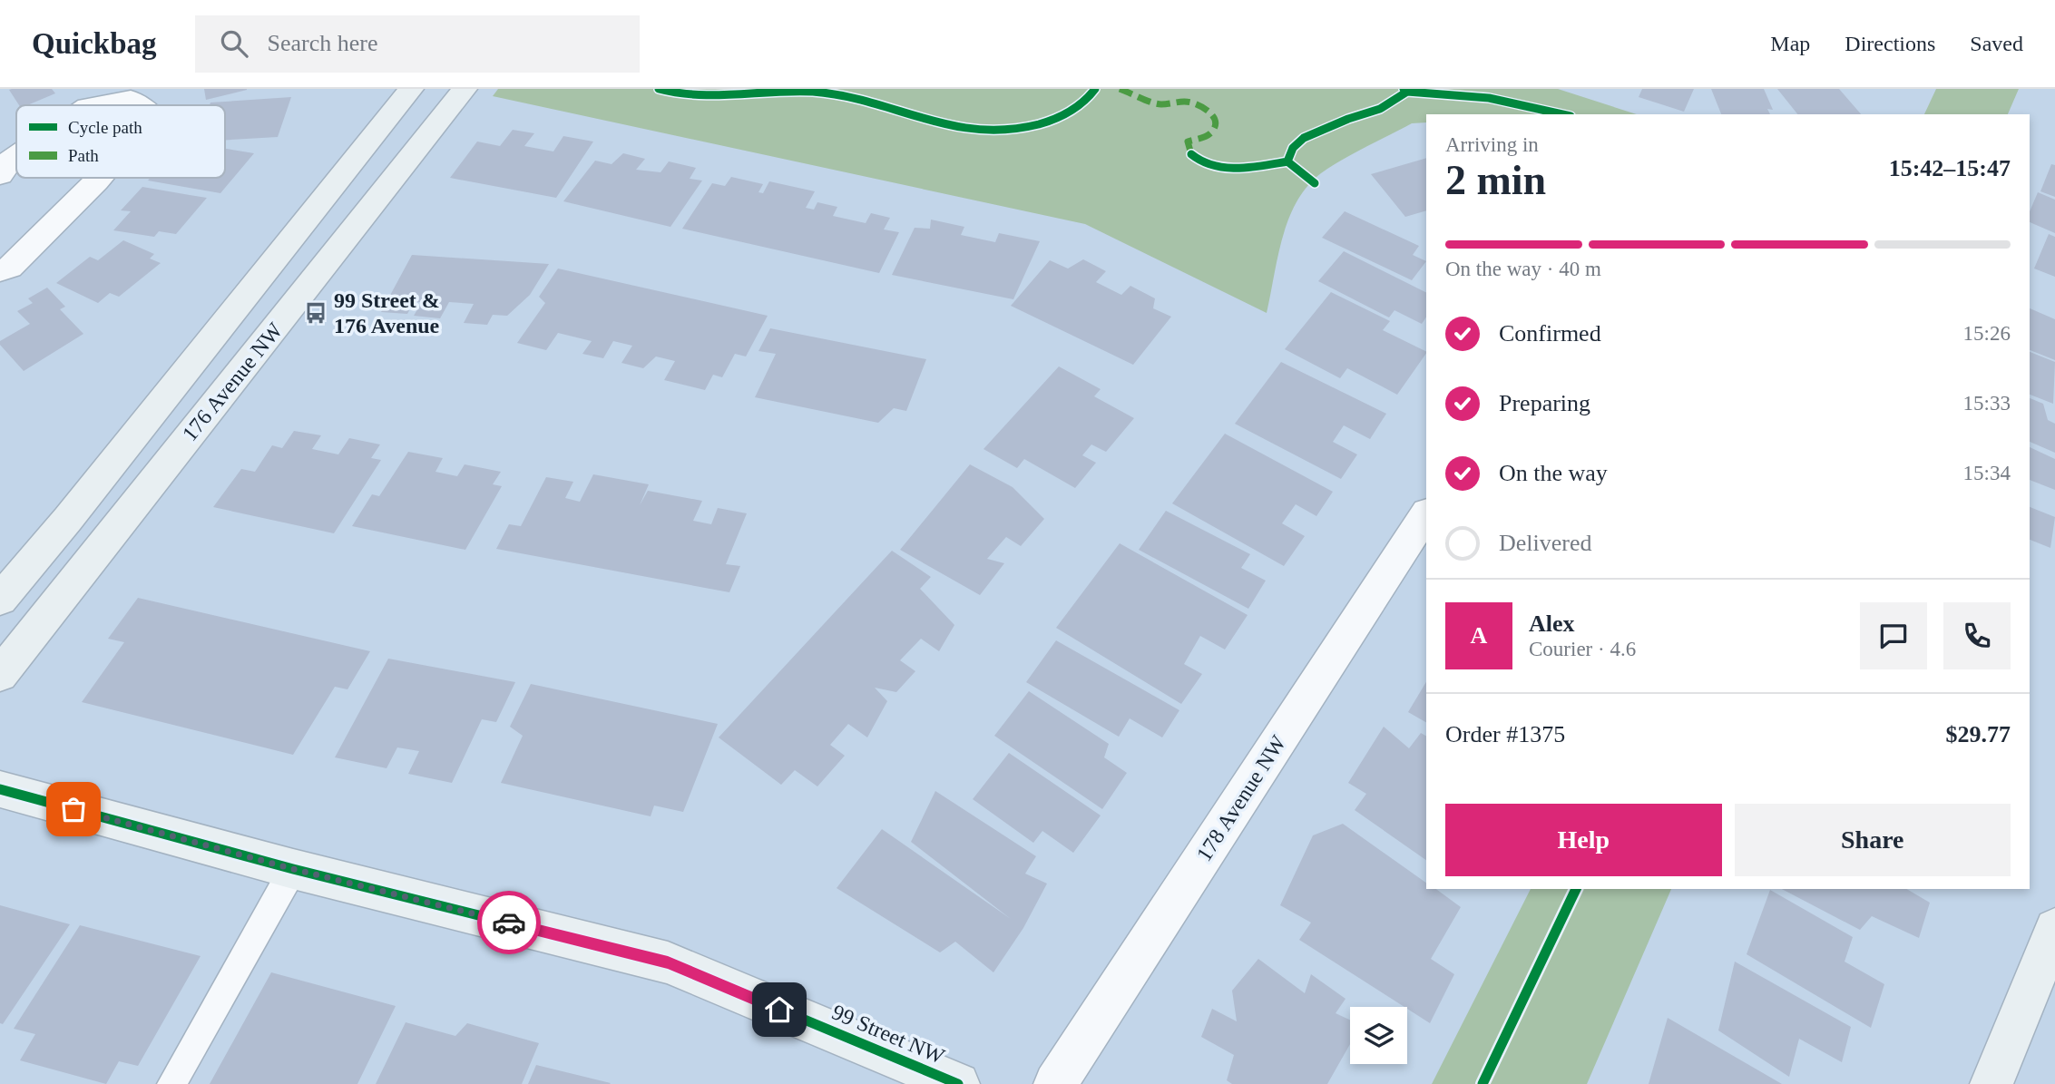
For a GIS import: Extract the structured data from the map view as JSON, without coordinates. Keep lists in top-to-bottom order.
{
  "streets": {
    "street": ["176 Avenue NW", "178 Avenue NW", "99 Street NW"]
  },
  "places": {
    "bus stop": ["99 Street & 176 Avenue"]
  },
  "legend": ["Cycle path", "Path"],
  "page": {
    "header": "Quickbag",
    "search": "Search here",
    "nav": ["Map", "Directions", "Saved"],
    "heading": ["2 min", "Arriving in", "15:42–15:47"],
    "panel": [
      "Alex",
      "Courier · 4.6",
      "Order #1375",
      "$29.77"
    ],
    "bar": "On the way · 40 m",
    "list": [
      ["Confirmed", "15:26"],
      ["Preparing", "15:33"],
      ["On the way", "15:34"],
      "Delivered"
    ],
    "round": "A",
    "buttons": ["Help", "Share"]
  }
}
